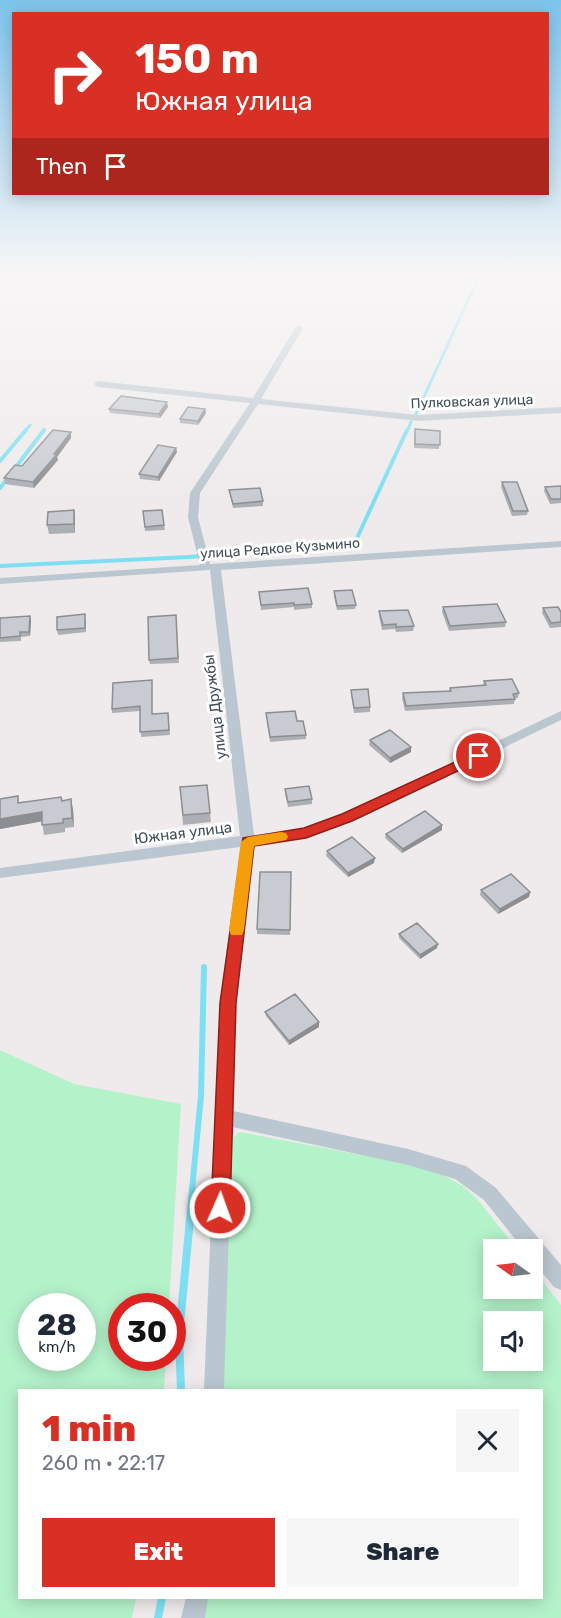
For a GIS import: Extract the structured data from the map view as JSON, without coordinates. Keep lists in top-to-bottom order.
{
  "streets": {
    "street": [
      "Пулковская улица",
      "улица Редкое Кузьмино",
      "улица Дружбы",
      "Южная улица"
    ]
  },
  "crossings": [
    ["Пулковская улица", "улица Дружбы"],
    ["улица Редкое Кузьмино", "улица Дружбы"],
    ["улица Дружбы", "Южная улица"]
  ],
  "north": "left",
  "page": {
    "turn": ["150 m", "Южная улица"],
    "then": "Then",
    "speed": "28 km/h",
    "limit": "30",
    "heading": ["1 min", "260 m · 22:17"],
    "buttons": ["Exit", "Share"]
  }
}
